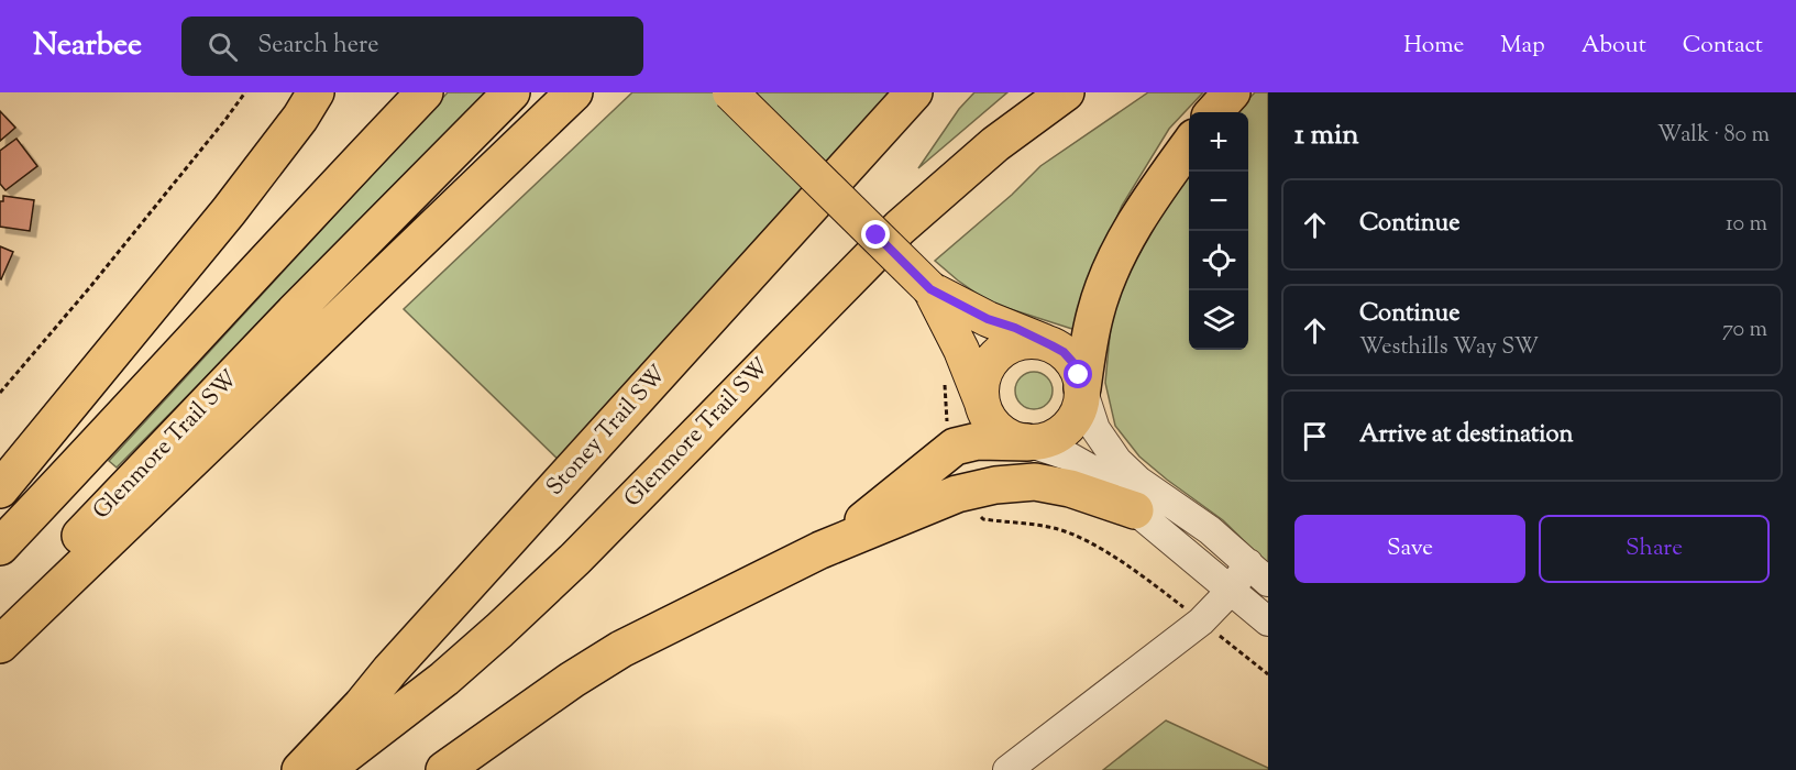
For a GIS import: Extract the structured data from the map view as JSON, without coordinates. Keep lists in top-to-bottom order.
{
  "streets": {
    "highway": ["Stoney Trail SW", "Glenmore Trail SW"]
  },
  "page": {
    "header": "Nearbee",
    "search": "Search here",
    "nav": [
      "Home",
      "Map",
      "About",
      "Contact"
    ],
    "heading": ["1 min", "Walk · 80 m"],
    "map_buttons": ["+", "−"],
    "list": [
      ["Continue", "10 m"],
      ["Continue", "Westhills Way SW", "70 m"],
      "Arrive at destination"
    ],
    "buttons": ["Save", "Share"]
  }
}
